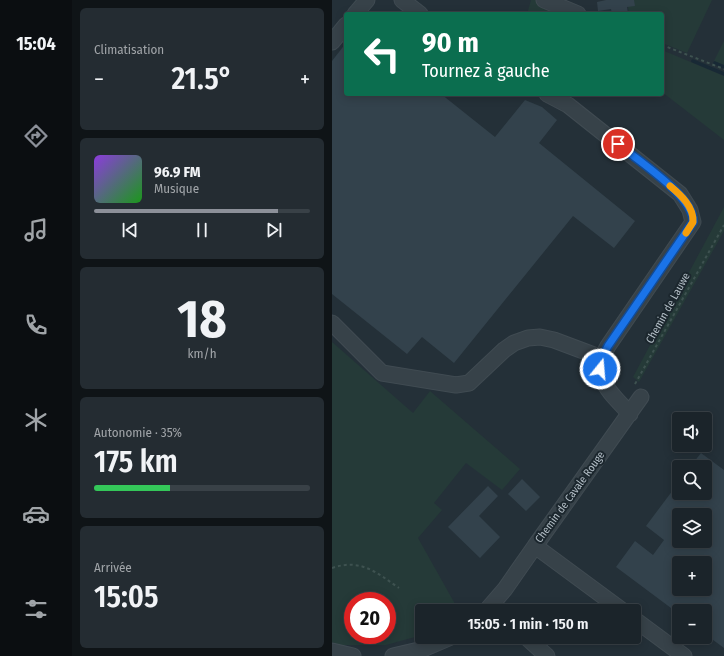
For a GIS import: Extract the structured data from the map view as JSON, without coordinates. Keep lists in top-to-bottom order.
{
  "streets": {
    "street": ["Chemin de Cavale Rouge"],
    "path": ["Chemin de Lauwe"]
  },
  "crossings": [
    ["Chemin de Lauwe", "Chemin de Cavale Rouge"]
  ],
  "page": {
    "tabs": "15:04",
    "tile": [
      "Climatisation",
      ["18", "km/h"],
      ["Autonomie · 35%", "175 km"],
      ["Arrivée", "15:05"]
    ],
    "turn": ["90 m", "Tournez à gauche"],
    "heat": ["−", "21.5°", "+"],
    "song": ["96.9 FM", "Musique"],
    "map_buttons": ["+", "−"],
    "limit": "20",
    "trip": "15:05 · 1 min · 150 m"
  }
}
